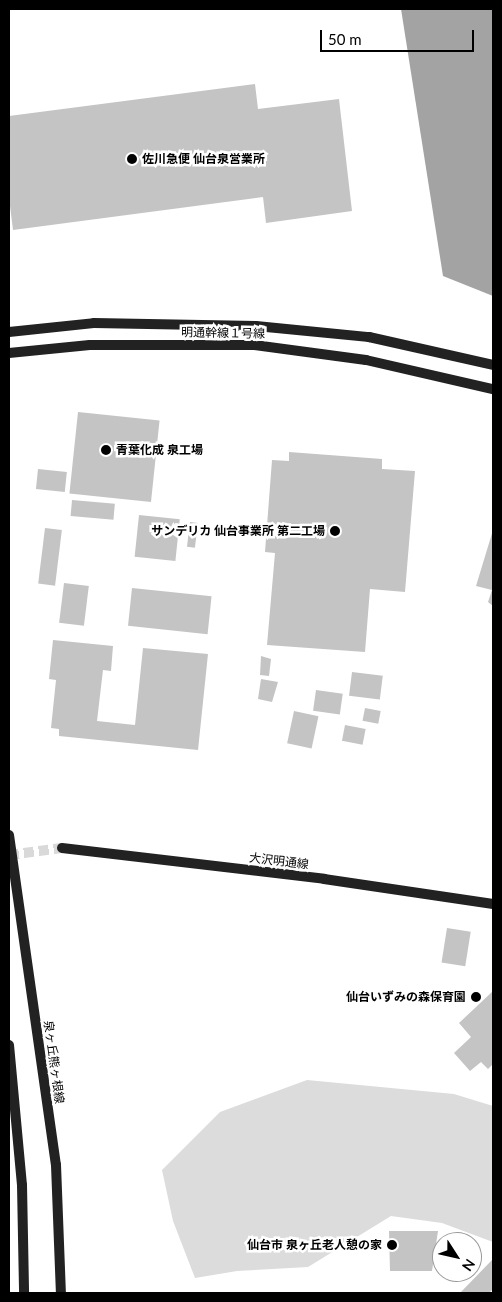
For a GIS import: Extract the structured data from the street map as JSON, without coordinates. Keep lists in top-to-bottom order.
{
  "streets": {
    "street": ["明通幹線１号線", "大沢明通線", "泉ヶ丘熊ヶ根線"]
  },
  "places": [
    "佐川急便 仙台泉営業所",
    "青葉化成 泉工場",
    "サンデリカ 仙台事業所 第二工場",
    "仙台いずみの森保育園",
    "仙台市 泉ヶ丘老人憩の家"
  ],
  "scale_bar": "50 m",
  "north": "bottom right"
}
